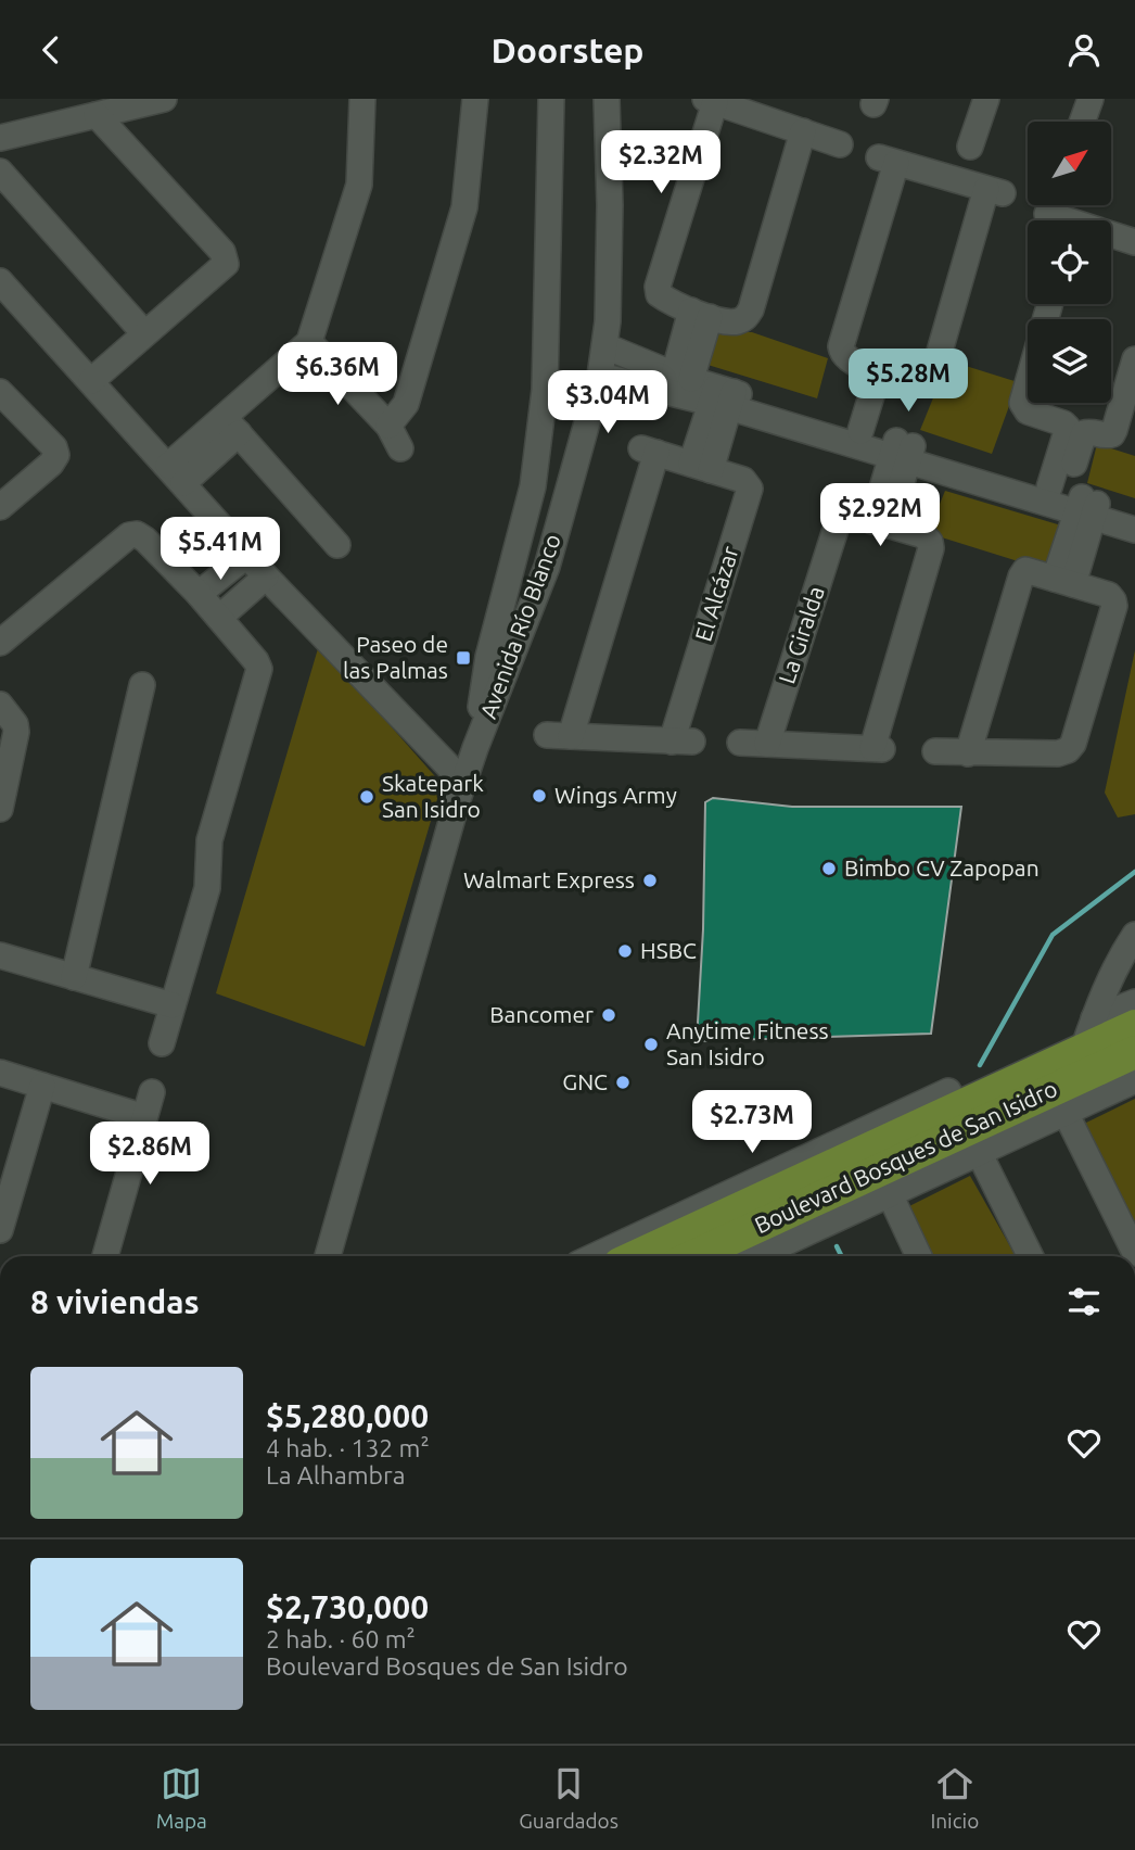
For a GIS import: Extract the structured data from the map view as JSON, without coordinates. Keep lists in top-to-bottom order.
{
  "streets": {
    "main road": ["Boulevard Bosques de San Isidro"],
    "street": ["El Alcázar", "Avenida Río Blanco", "La Giralda"]
  },
  "places": {
    "transit": ["Paseo de las Palmas"],
    "other": [
      "Wings Army",
      "Skatepark San Isidro",
      "Bimbo CV Zapopan",
      "Walmart Express",
      "HSBC",
      "Bancomer",
      "Anytime Fitness San Isidro",
      "GNC"
    ]
  },
  "north": "top right",
  "page": {
    "header": "Doorstep",
    "price": [
      "$2.32M",
      "$6.36M",
      "$5.28M",
      "$3.04M",
      "$2.92M",
      "$5.41M",
      "$2.73M",
      "$2.86M"
    ],
    "heading": "8 viviendas",
    "list": [
      {
        "name": "$5,280,000",
        "note": "4 hab. · 132 m² · La Alhambra"
      },
      {
        "name": "$2,730,000",
        "note": "2 hab. · 60 m² · Boulevard Bosques de San Isidro"
      }
    ],
    "tabs": ["Mapa", "Guardados", "Inicio"]
  }
}
